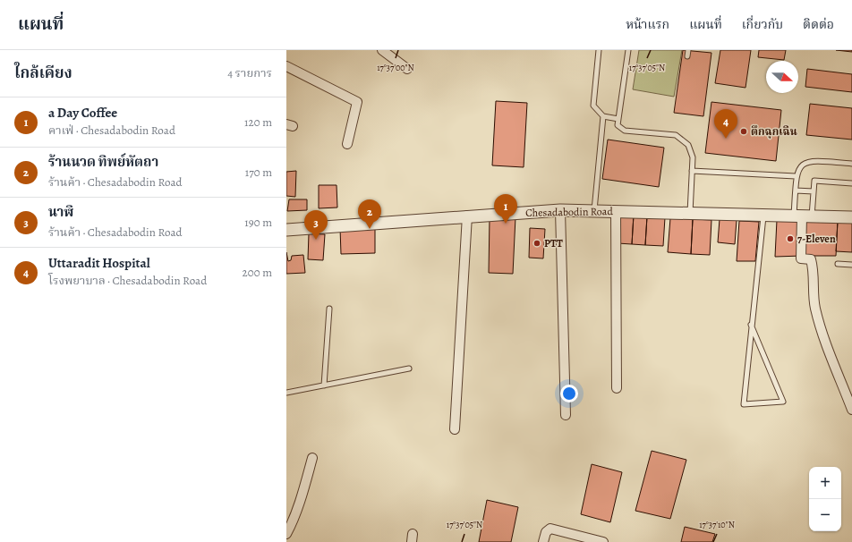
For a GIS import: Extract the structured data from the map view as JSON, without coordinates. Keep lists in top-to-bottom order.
{
  "streets": {
    "street": ["Chesadabodin Road"]
  },
  "places": ["ตึกฉุกเฉิน", "7-Eleven", "PTT"],
  "north": "right",
  "page": {
    "header": "แผนที่",
    "nav": [
      "หน้าแรก",
      "แผนที่",
      "เกี่ยวกับ",
      "ติดต่อ"
    ],
    "heading": ["ใกล้เคียง", "4 รายการ"],
    "list": [
      {
        "mark": "1",
        "name": "a Day Coffee",
        "note": "คาเฟ่ · Chesadabodin Road",
        "value": "120 m"
      },
      {
        "mark": "2",
        "name": "ร้านนวด ทิพย์หัตถา",
        "note": "ร้านค้า · Chesadabodin Road",
        "value": "170 m"
      },
      {
        "mark": "3",
        "name": "นาฬิ",
        "note": "ร้านค้า · Chesadabodin Road",
        "value": "190 m"
      },
      {
        "mark": "4",
        "name": "Uttaradit Hospital",
        "note": "โรงพยาบาล · Chesadabodin Road",
        "value": "200 m"
      }
    ],
    "pins": [
      "4",
      "1",
      "2",
      "3"
    ],
    "map_buttons": ["+", "−"]
  },
  "coordinates": ["17°37'00\"N", "17°37'05\"N", "17°37'10\"N"]
}
